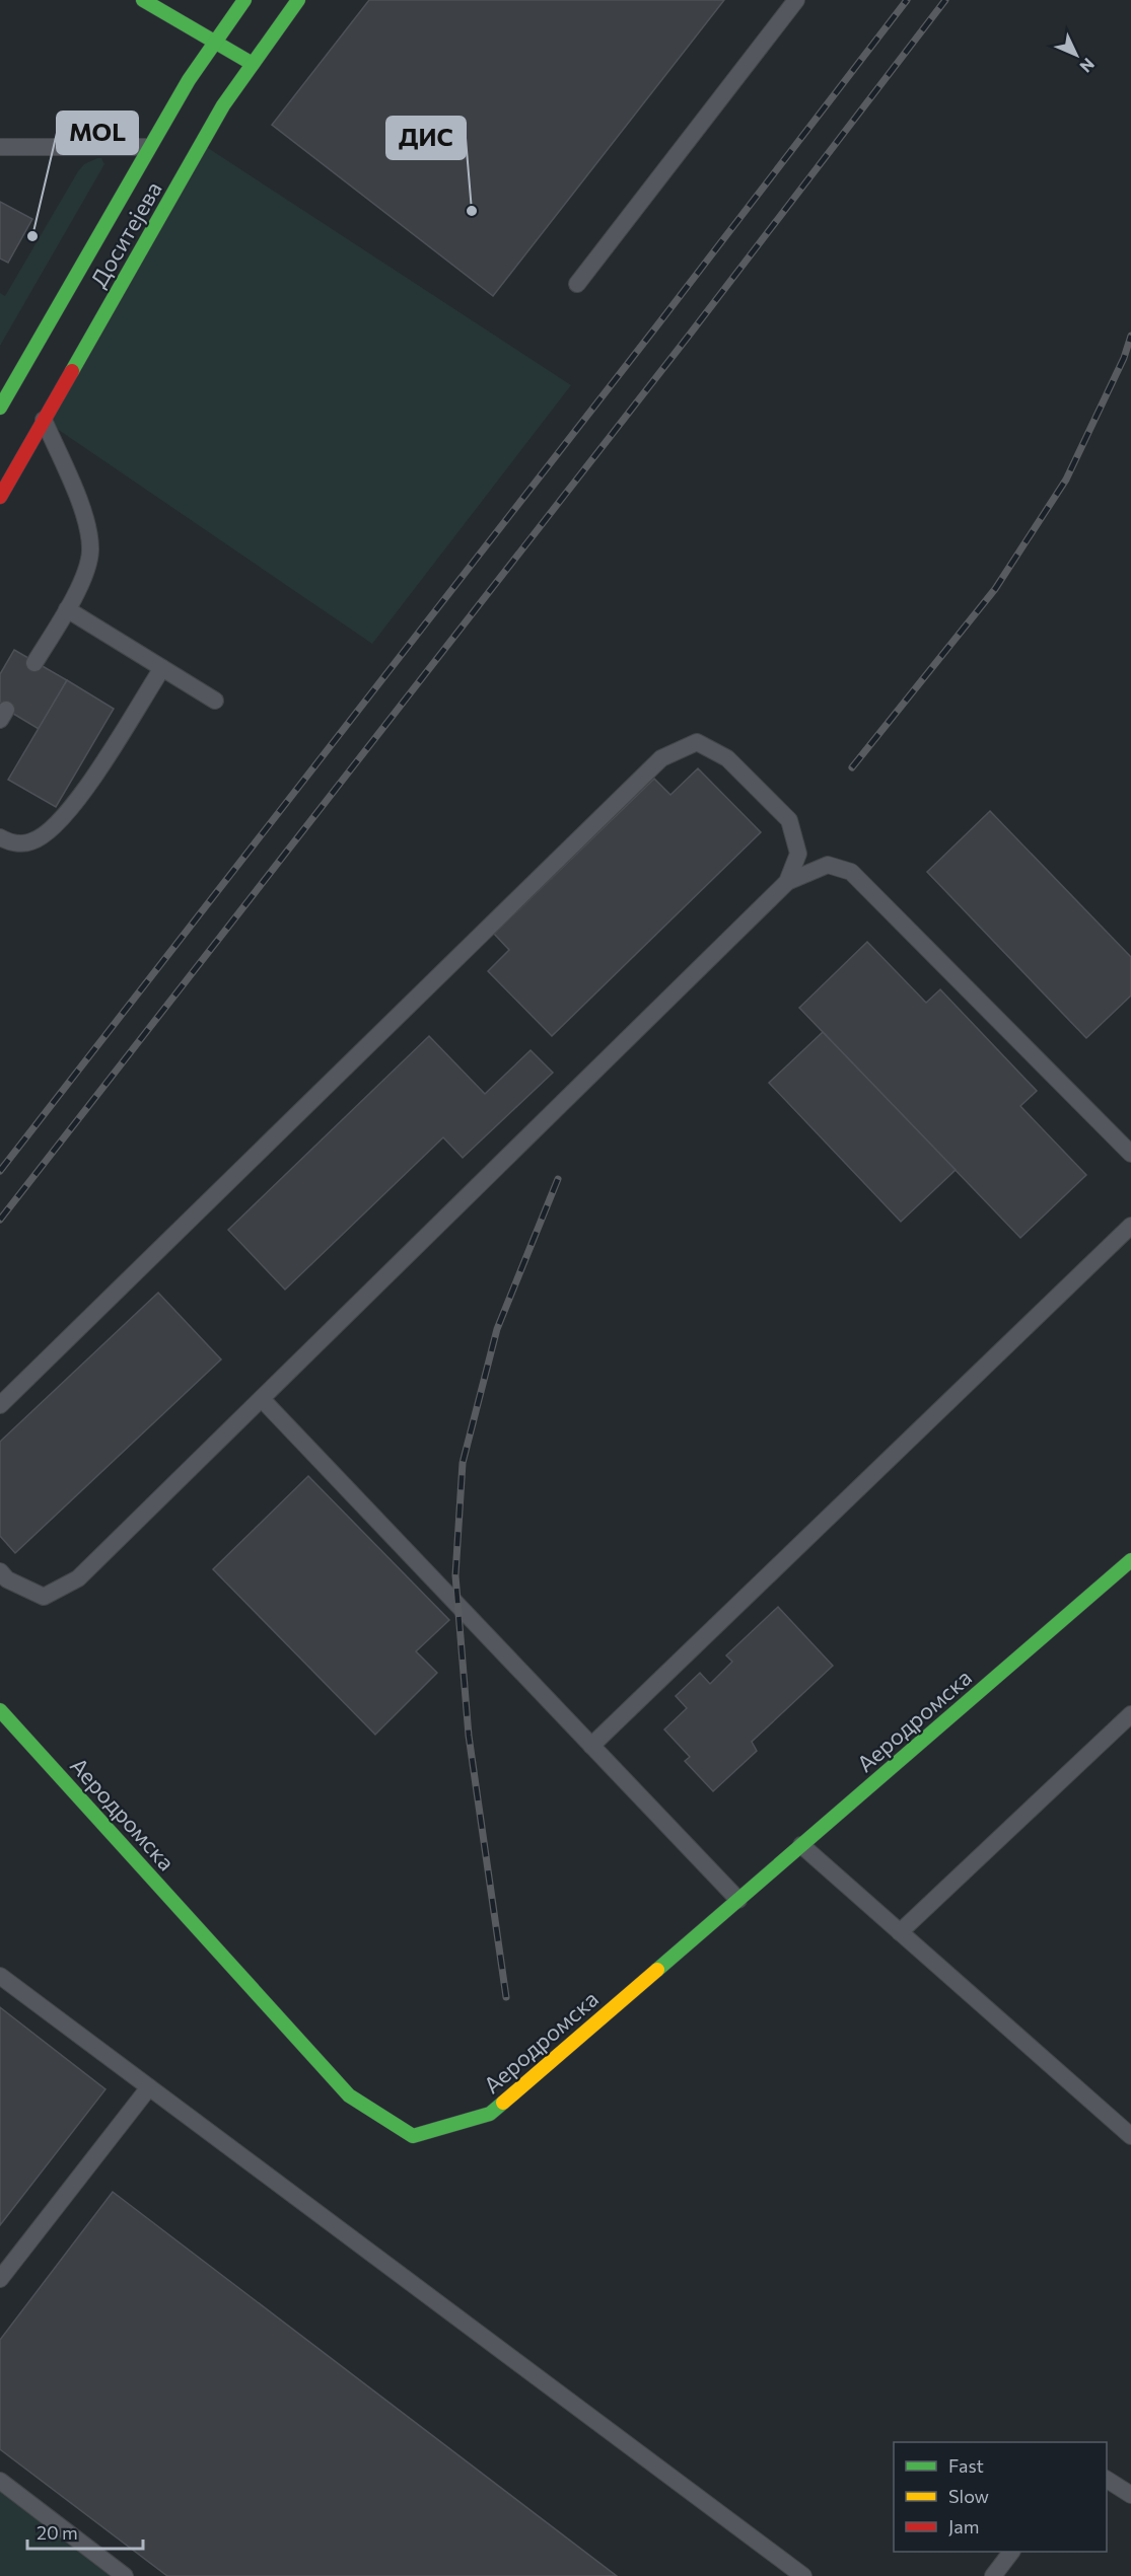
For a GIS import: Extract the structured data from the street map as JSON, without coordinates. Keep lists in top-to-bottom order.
{
  "streets": {
    "street": ["Доситејева", "Аеродромска"]
  },
  "places": ["ДИС", "MOL"],
  "legend": ["Fast", "Slow", "Jam"],
  "scale_bar": "20 m",
  "north": "bottom right"
}
